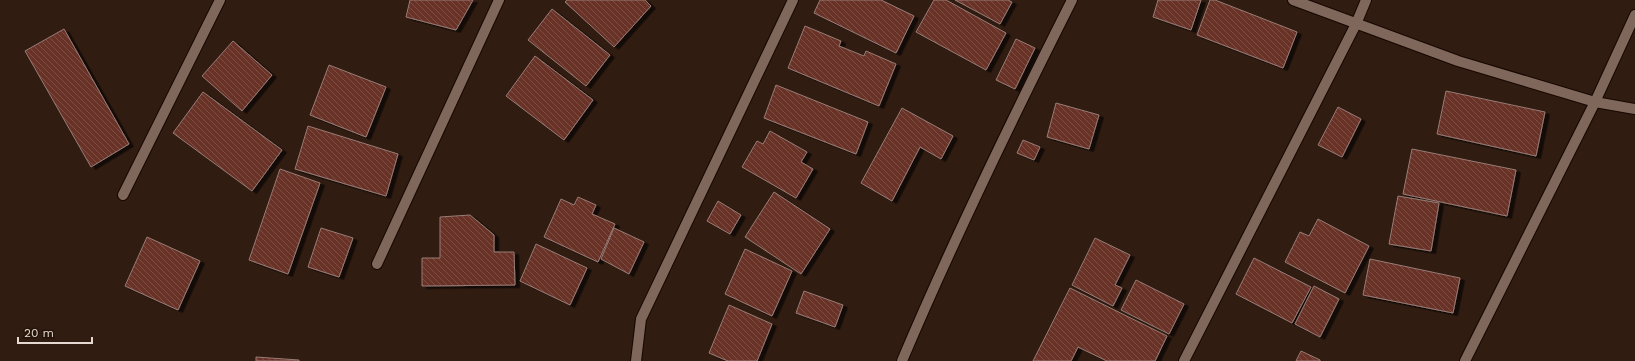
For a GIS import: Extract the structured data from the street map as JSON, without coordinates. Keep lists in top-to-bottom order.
{
  "scale_bar": "20 m"
}
